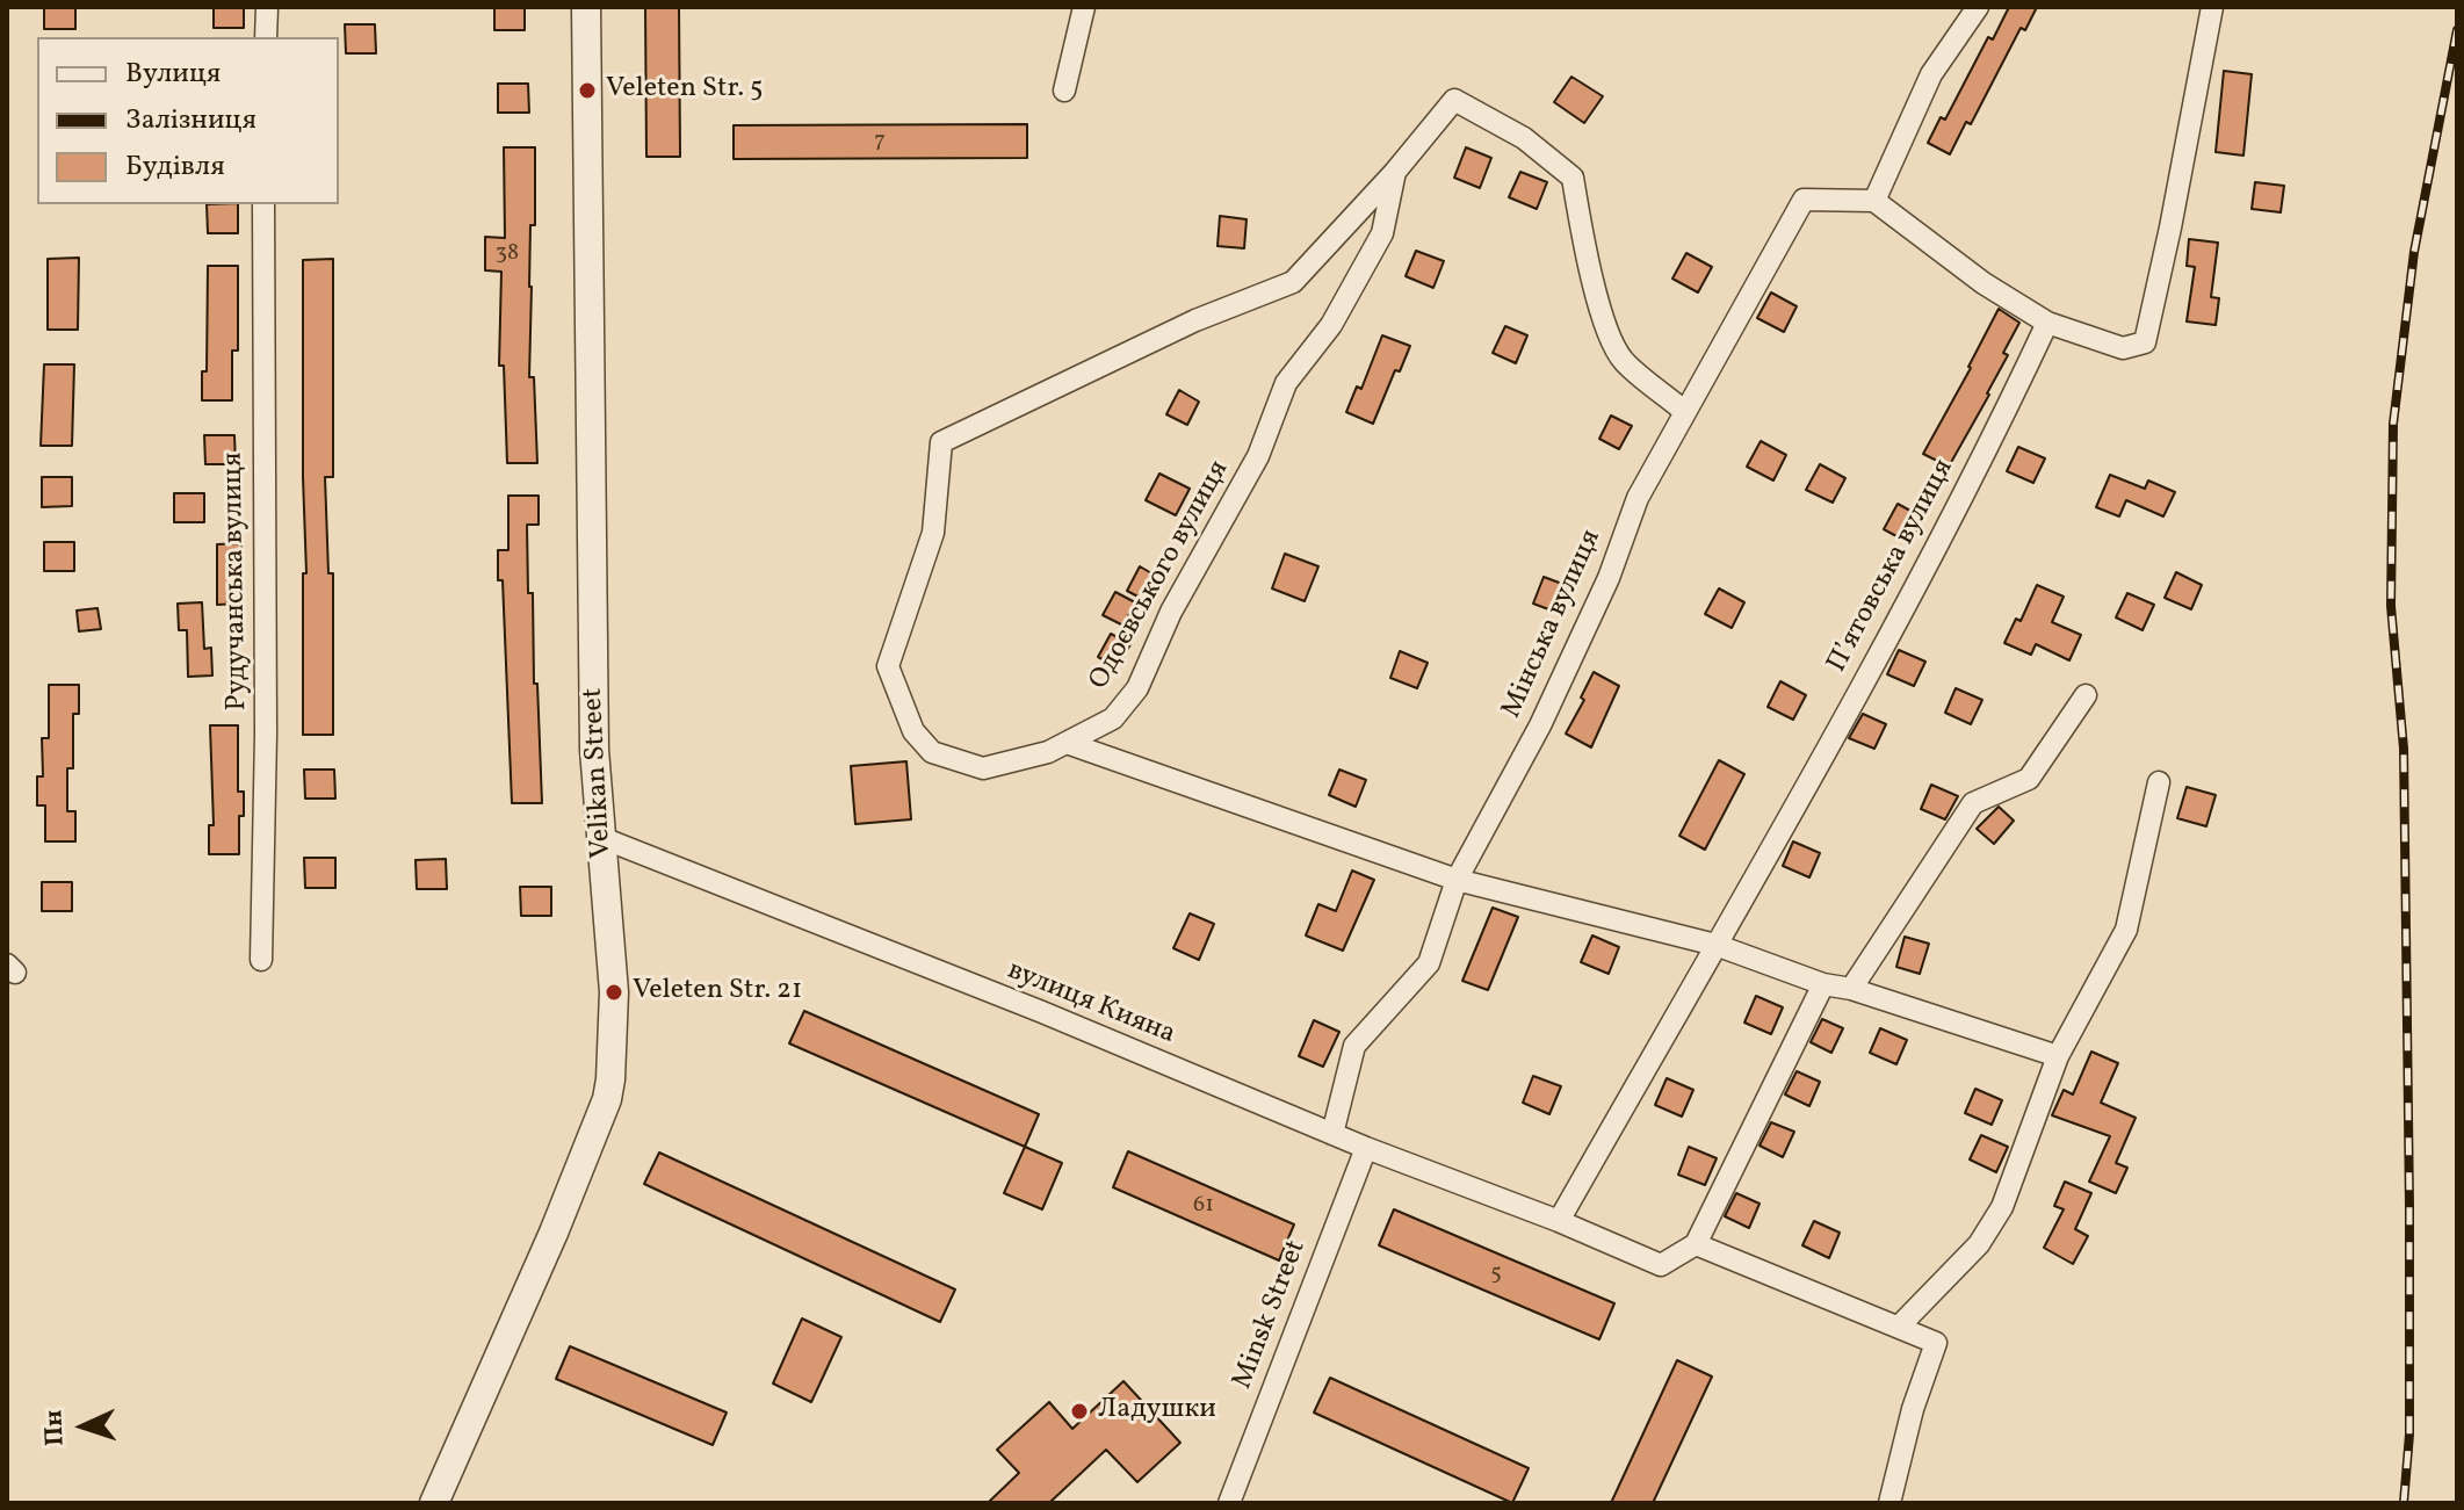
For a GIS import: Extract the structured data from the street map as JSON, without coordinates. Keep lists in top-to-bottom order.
{
  "streets": {
    "street": [
      "П’ятовська вулиця",
      "Одоєвського вулиця",
      "Рудучанська вулиця",
      "Мінська вулиця",
      "Velikan Street",
      "вулиця Кияна",
      "Minsk Street"
    ]
  },
  "crossings": [
    ["П’ятовська вулиця", "вулиця Кияна"],
    ["Одоєвського вулиця", "Мінська вулиця"],
    ["Мінська вулиця", "вулиця Кияна"],
    ["Velikan Street", "вулиця Кияна"],
    ["вулиця Кияна", "Minsk Street"]
  ],
  "places": ["Veleten Str. 5", "Veleten Str. 21", "Ладушки"],
  "house_numbers": [
    "7",
    "38",
    "61",
    "5"
  ],
  "legend": ["Вулиця", "Залізниця", "Будівля"],
  "north": "left"
}
